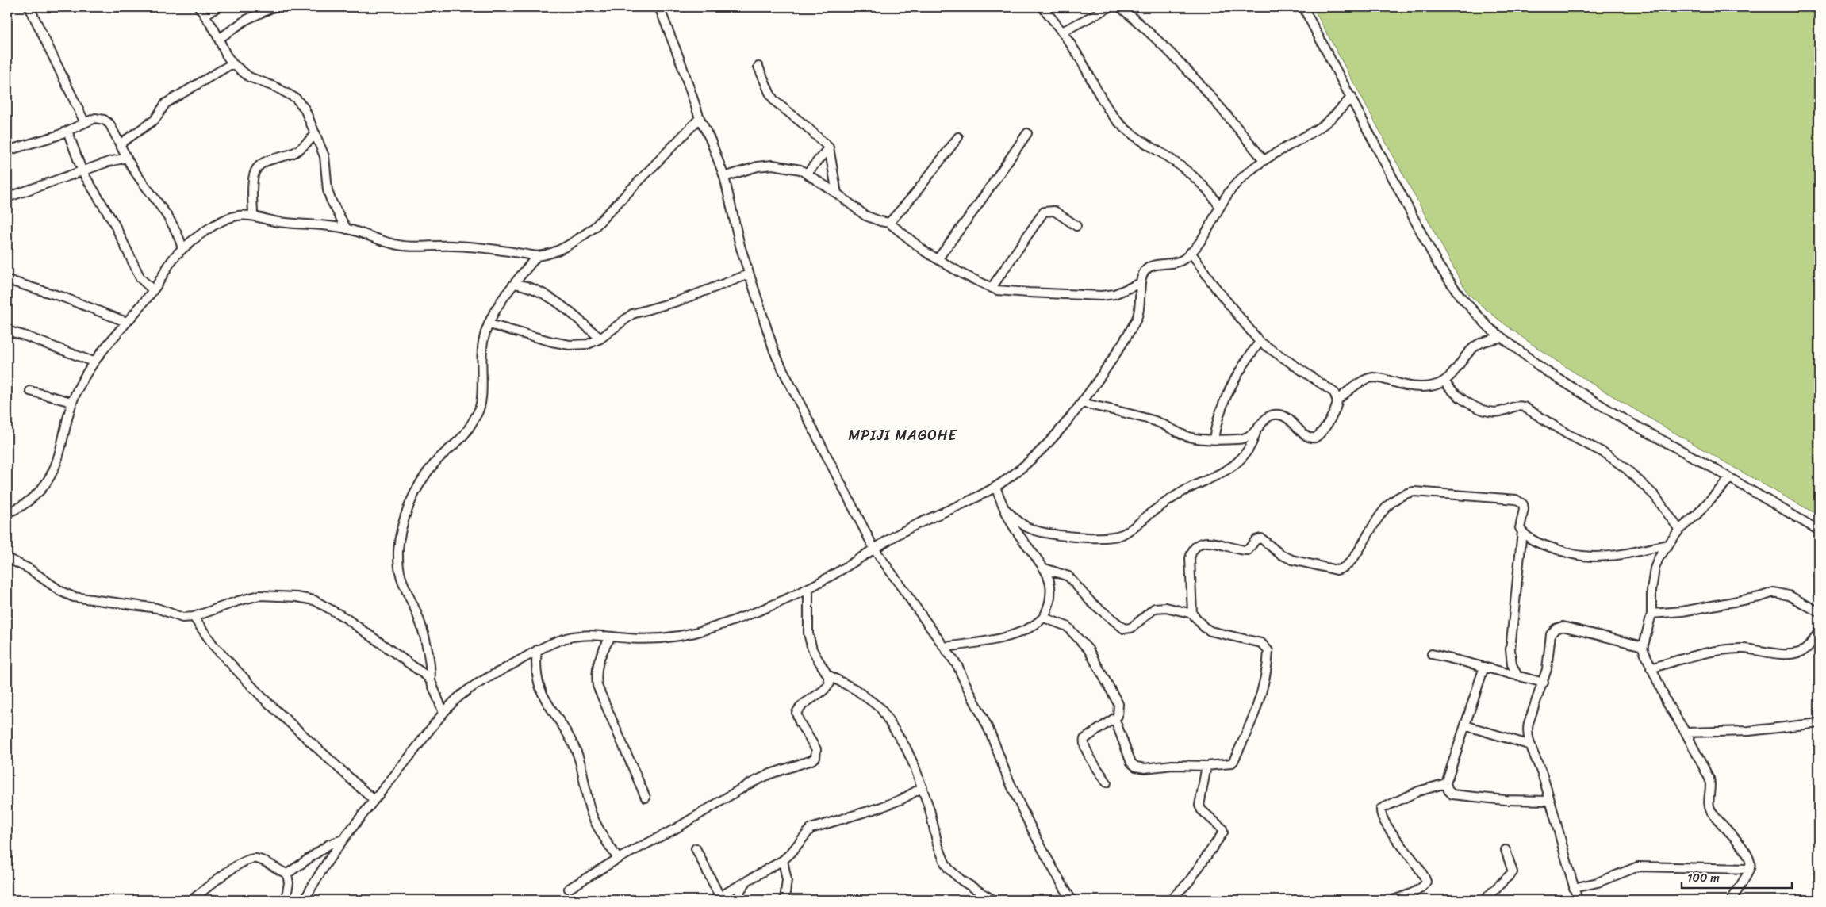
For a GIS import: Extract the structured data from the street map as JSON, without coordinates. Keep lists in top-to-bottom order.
{
  "districts": ["MPIJI MAGOHE"],
  "scale_bar": "100 m"
}
